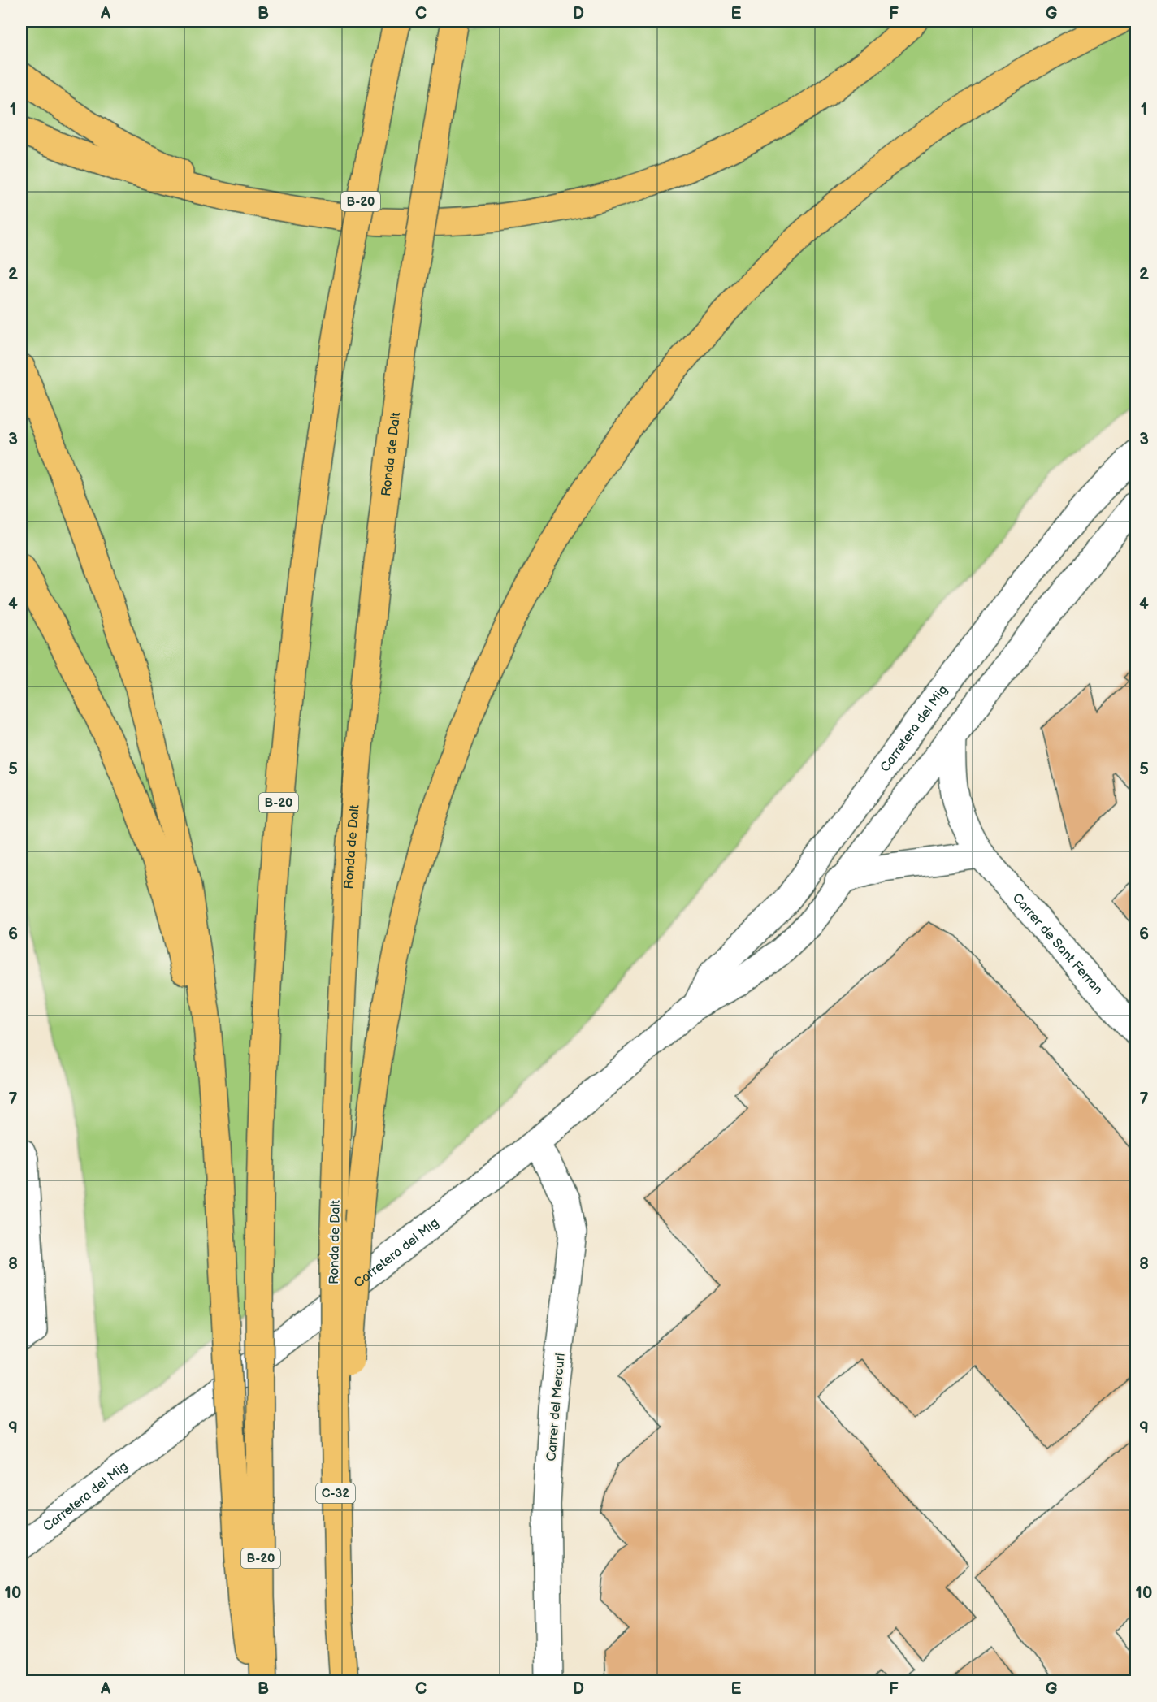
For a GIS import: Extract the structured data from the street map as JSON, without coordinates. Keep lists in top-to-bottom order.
{
  "streets": {
    "highway": ["B-20", "Ronda de Dalt", "C-32"],
    "street": ["Carretera del Mig", "Carrer de Sant Ferran", "Carrer del Mercuri"]
  },
  "crossings": [
    ["Carretera del Mig", "Carrer de Sant Ferran"],
    ["Carretera del Mig", "Carrer del Mercuri"]
  ],
  "grid": {
    "columns": [
      "A",
      "B",
      "C",
      "D",
      "E",
      "F",
      "G"
    ],
    "rows": [
      "1",
      "2",
      "3",
      "4",
      "5",
      "6",
      "7",
      "8",
      "9",
      "10"
    ]
  }
}
